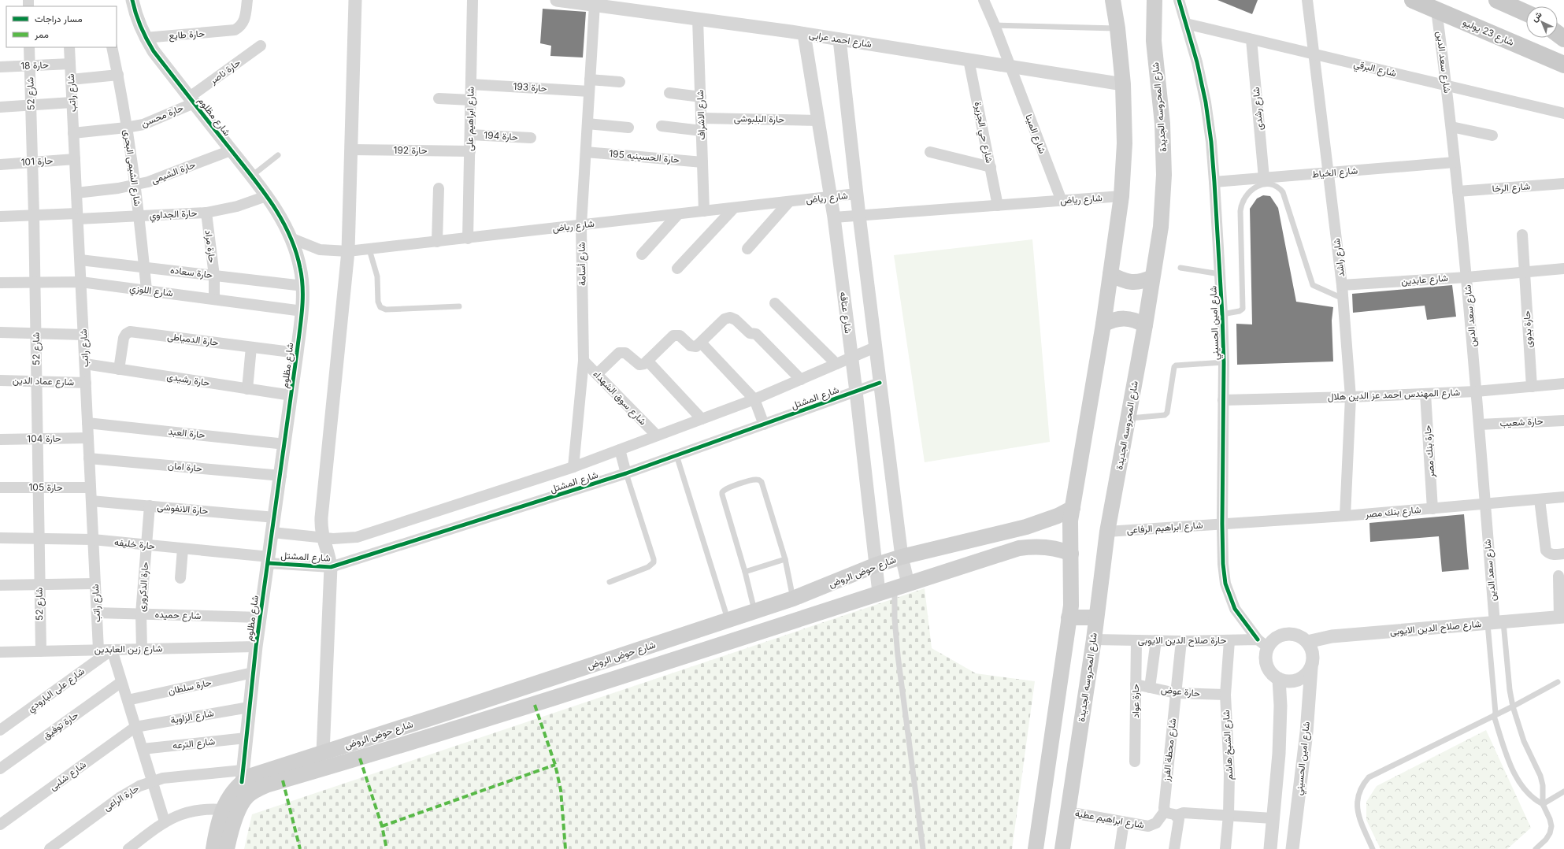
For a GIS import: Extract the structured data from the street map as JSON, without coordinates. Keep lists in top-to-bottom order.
{
  "streets": {
    "main road": ["شارع 23 يوليو", "شارع المحروسه الجديدة", "شارع حوض الروض"],
    "street": [
      "حارة طايع",
      "شارع احمد عرابى",
      "شارع سعد الدين",
      "حارة 18",
      "شارع البرقي",
      "حارة ناصر",
      "حارة 193",
      "شارع راتب",
      "شارع 52",
      "شارع رشدى",
      "شارع الاشراف",
      "حارة محسن",
      "شارع مظلوم",
      "شارع ابراهيم على",
      "حارة البلبوشى",
      "شارع حي الجزيرة",
      "شارع المينا",
      "حارة 194",
      "حارة 192",
      "حارة الحسينيه 195",
      "حارة 101",
      "شارع الشيمى البحرى",
      "حارة الشيمى",
      "شارع الخياط",
      "شارع الرخا",
      "شارع رياض",
      "حارة الجداوي",
      "حارة مراد",
      "شارع راشد",
      "شارع أسامة",
      "حارة سعاده",
      "شارع عابدين",
      "شارع اللوزي",
      "شارع عتاقه",
      "شارع امين الحسيني",
      "حارة بدوى",
      "حارة الدمياطى",
      "حارة رشيدى",
      "شارع عماد الدين",
      "شارع المهندس احمد عز الدين هلال",
      "شارع سوق الشهداء",
      "شارع المشتل",
      "حارة شعيب",
      "حارة العبد",
      "حارة 104",
      "حارة بنك مصر",
      "حارة امان",
      "حارة 105",
      "حارة الانفوشى",
      "شارع بنك مصر",
      "شارع ابراهيم الرفاعى",
      "حارة خليفه",
      "حارة الدكرورى",
      "شارع حميده",
      "شارع صلاح الدين الايوبى",
      "حارة صلاح الدين الايوبى",
      "شارع زين العابدين",
      "حارة سلطان",
      "شارع على البارودي",
      "حارة عوض",
      "حارة عواد",
      "شارع الزاوية",
      "حارة توفيق",
      "شارع الترعه",
      "شارع الشيخ هاشم",
      "شارع محطة الفرز",
      "شارع شلبى",
      "حارة الراعى",
      "شارع ابراهيم عطية"
    ]
  },
  "crossings": [
    ["شارع 23 يوليو", "شارع سعد الدين"],
    ["حارة طايع", "شارع مظلوم"],
    ["شارع احمد عرابى", "شارع الاشراف"],
    ["شارع احمد عرابى", "شارع حي الجزيرة"],
    ["شارع احمد عرابى", "شارع المينا"],
    ["شارع احمد عرابى", "شارع أسامة"],
    ["شارع احمد عرابى", "شارع عتاقه"],
    ["شارع سعد الدين", "شارع البرقي"],
    ["شارع سعد الدين", "شارع الخياط"],
    ["شارع سعد الدين", "شارع الرخا"],
    ["شارع سعد الدين", "شارع عابدين"],
    ["شارع سعد الدين", "شارع المهندس احمد عز الدين هلال"],
    ["شارع سعد الدين", "حارة شعيب"],
    ["شارع سعد الدين", "شارع بنك مصر"],
    ["شارع سعد الدين", "شارع صلاح الدين الايوبى"],
    ["حارة 18", "شارع راتب"],
    ["حارة 18", "شارع 52"],
    ["شارع البرقي", "شارع رشدى"],
    ["شارع البرقي", "شارع راشد"],
    ["شارع البرقي", "شارع امين الحسيني"],
    ["حارة ناصر", "حارة محسن"],
    ["حارة ناصر", "شارع مظلوم"],
    ["حارة 193", "شارع ابراهيم على"],
    ["حارة 193", "شارع أسامة"],
    ["شارع راتب", "حارة محسن"],
    ["شارع راتب", "حارة 101"],
    ["شارع راتب", "حارة الشيمى"],
    ["شارع راتب", "حارة الجداوي"],
    ["شارع راتب", "حارة سعاده"],
    ["شارع راتب", "شارع اللوزي"],
    ["شارع راتب", "حارة رشيدى"],
    ["شارع راتب", "شارع عماد الدين"],
    ["شارع راتب", "حارة العبد"],
    ["شارع راتب", "حارة 104"],
    ["شارع راتب", "حارة امان"],
    ["شارع راتب", "حارة 105"],
    ["شارع راتب", "حارة الانفوشى"],
    ["شارع راتب", "حارة خليفه"],
    ["شارع راتب", "شارع حميده"],
    ["شارع راتب", "شارع زين العابدين"],
    ["شارع 52", "حارة 101"],
    ["شارع 52", "حارة الجداوي"],
    ["شارع 52", "شارع اللوزي"],
    ["شارع 52", "شارع عماد الدين"],
    ["شارع 52", "حارة 104"],
    ["شارع 52", "حارة 105"],
    ["شارع 52", "حارة خليفه"],
    ["شارع 52", "شارع زين العابدين"],
    ["شارع المحروسه الجديدة", "شارع ابراهيم الرفاعى"],
    ["شارع المحروسه الجديدة", "حارة صلاح الدين الايوبى"],
    ["شارع المحروسه الجديدة", "شارع ابراهيم عطية"],
    ["شارع رشدى", "شارع الخياط"],
    ["شارع الاشراف", "حارة البلبوشى"],
    ["شارع الاشراف", "حارة الحسينيه 195"],
    ["شارع الاشراف", "شارع رياض"],
    ["حارة محسن", "شارع مظلوم"],
    ["حارة محسن", "شارع الشيمى البحرى"],
    ["شارع مظلوم", "حارة الشيمى"],
    ["شارع مظلوم", "شارع رياض"],
    ["شارع مظلوم", "حارة الجداوي"],
    ["شارع مظلوم", "حارة سعاده"],
    ["شارع مظلوم", "شارع اللوزي"],
    ["شارع مظلوم", "حارة الدمياطى"],
    ["شارع مظلوم", "حارة رشيدى"],
    ["شارع مظلوم", "شارع المشتل"],
    ["شارع مظلوم", "حارة العبد"],
    ["شارع مظلوم", "حارة امان"],
    ["شارع مظلوم", "حارة الانفوشى"],
    ["شارع مظلوم", "حارة خليفه"],
    ["شارع مظلوم", "شارع حوض الروض"],
    ["شارع مظلوم", "شارع حميده"],
    ["شارع مظلوم", "شارع زين العابدين"],
    ["شارع مظلوم", "حارة سلطان"],
    ["شارع مظلوم", "شارع الزاوية"],
    ["شارع مظلوم", "شارع الترعه"],
    ["شارع مظلوم", "حارة الراعى"],
    ["شارع ابراهيم على", "حارة 194"],
    ["شارع ابراهيم على", "حارة 192"],
    ["شارع ابراهيم على", "شارع رياض"],
    ["حارة البلبوشى", "شارع عتاقه"],
    ["شارع حي الجزيرة", "شارع رياض"],
    ["شارع المينا", "شارع رياض"],
    ["حارة الحسينيه 195", "شارع أسامة"],
    ["شارع الشيمى البحرى", "حارة الشيمى"],
    ["شارع الشيمى البحرى", "حارة الجداوي"],
    ["شارع الشيمى البحرى", "حارة سعاده"],
    ["شارع الشيمى البحرى", "شارع اللوزي"],
    ["شارع الخياط", "شارع راشد"],
    ["شارع الخياط", "شارع امين الحسيني"],
    ["شارع رياض", "شارع أسامة"],
    ["شارع رياض", "شارع عتاقه"],
    ["حارة الجداوي", "حارة مراد"],
    ["حارة مراد", "حارة سعاده"],
    ["حارة مراد", "شارع اللوزي"],
    ["شارع راشد", "شارع عابدين"],
    ["شارع راشد", "شارع المهندس احمد عز الدين هلال"],
    ["شارع راشد", "شارع بنك مصر"],
    ["شارع أسامة", "شارع سوق الشهداء"],
    ["شارع أسامة", "شارع المشتل"],
    ["شارع عابدين", "حارة بدوى"],
    ["شارع عتاقه", "شارع المشتل"],
    ["شارع عتاقه", "شارع حوض الروض"],
    ["شارع امين الحسيني", "شارع المهندس احمد عز الدين هلال"],
    ["شارع امين الحسيني", "شارع بنك مصر"],
    ["شارع امين الحسيني", "شارع ابراهيم الرفاعى"],
    ["شارع امين الحسيني", "شارع صلاح الدين الايوبى"],
    ["شارع امين الحسيني", "حارة صلاح الدين الايوبى"],
    ["حارة بدوى", "شارع المهندس احمد عز الدين هلال"],
    ["حارة الدمياطى", "حارة رشيدى"],
    ["شارع المهندس احمد عز الدين هلال", "حارة بنك مصر"],
    ["شارع سوق الشهداء", "شارع المشتل"],
    ["شارع المشتل", "حارة خليفه"],
    ["حارة بنك مصر", "شارع بنك مصر"],
    ["حارة الانفوشى", "حارة الدكرورى"],
    ["شارع بنك مصر", "شارع ابراهيم الرفاعى"],
    ["حارة خليفه", "حارة الدكرورى"],
    ["شارع حوض الروض", "حارة الراعى"],
    ["حارة الدكرورى", "شارع حميده"],
    ["حارة الدكرورى", "شارع زين العابدين"],
    ["شارع صلاح الدين الايوبى", "حارة صلاح الدين الايوبى"],
    ["حارة صلاح الدين الايوبى", "حارة عواد"],
    ["حارة صلاح الدين الايوبى", "شارع الشيخ هاشم"],
    ["حارة صلاح الدين الايوبى", "شارع محطة الفرز"],
    ["شارع زين العابدين", "شارع على البارودي"],
    ["حارة عوض", "حارة عواد"],
    ["حارة عوض", "شارع الشيخ هاشم"],
    ["حارة عوض", "شارع محطة الفرز"],
    ["شارع الزاوية", "شارع شلبى"],
    ["شارع محطة الفرز", "شارع ابراهيم عطية"]
  ],
  "legend": ["مسار دراجات", "ممر"],
  "north": "top left"
}
